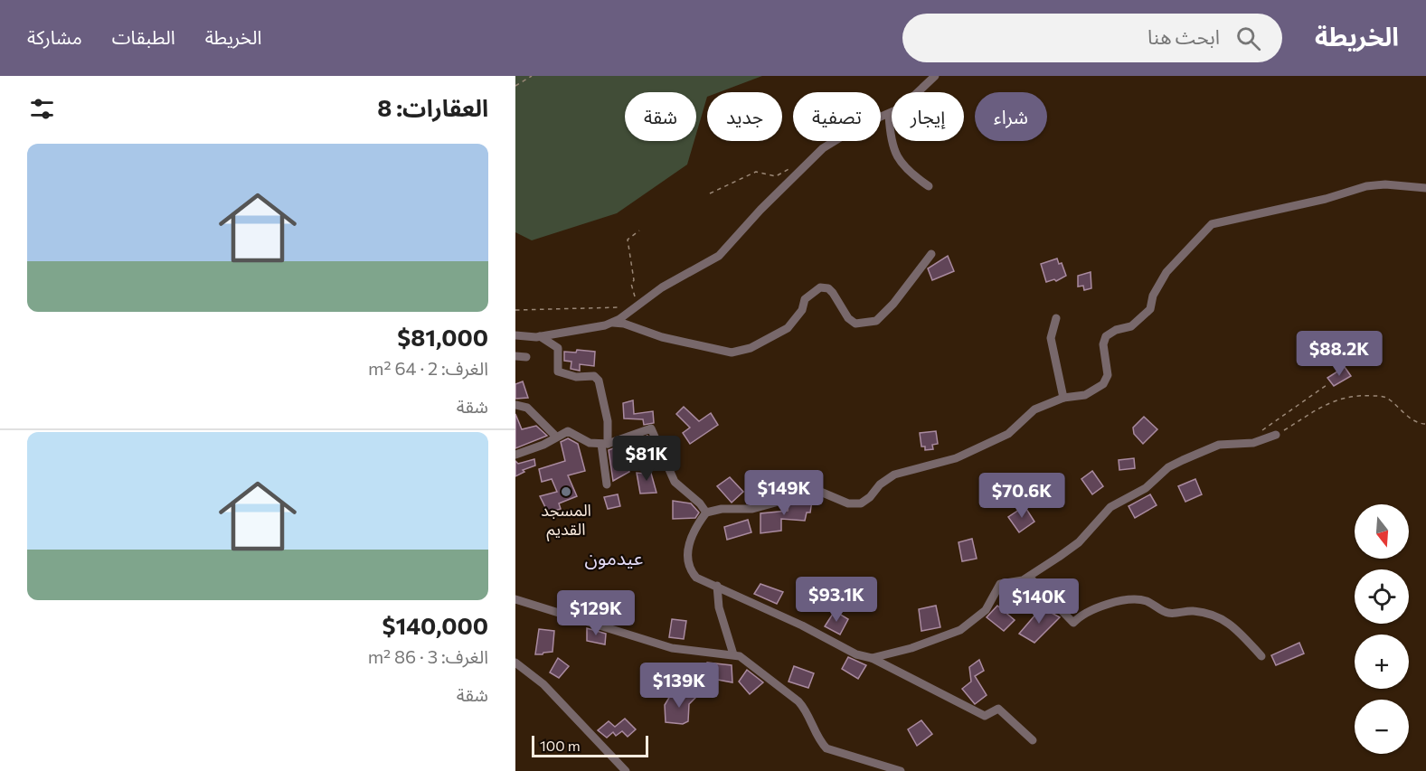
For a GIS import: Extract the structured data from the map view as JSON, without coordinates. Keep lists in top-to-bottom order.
{
  "districts": ["عيدمون"],
  "places": ["المسجد القديم"],
  "scale_bar": "100 m",
  "north": "bottom",
  "page": {
    "header": "الخريطة",
    "search": "ابحث هنا",
    "nav": ["الخريطة", "الطبقات", "مشاركة"],
    "heading": "العقارات: 8",
    "chip": [
      "شراء",
      "إيجار",
      "تصفية",
      "جديد",
      "شقة"
    ],
    "list": [
      {
        "name": "$81,000",
        "note": "الغرف: 2 · 64 m² · شقة"
      },
      {
        "name": "$140,000",
        "note": "الغرف: 3 · 86 m² · شقة"
      }
    ],
    "price": [
      "$88.2K",
      "$81K",
      "$149K",
      "$70.6K",
      "$93.1K",
      "$140K",
      "$129K",
      "$139K"
    ],
    "map_buttons": ["+", "−"],
    "scale": "100 m"
  }
}
